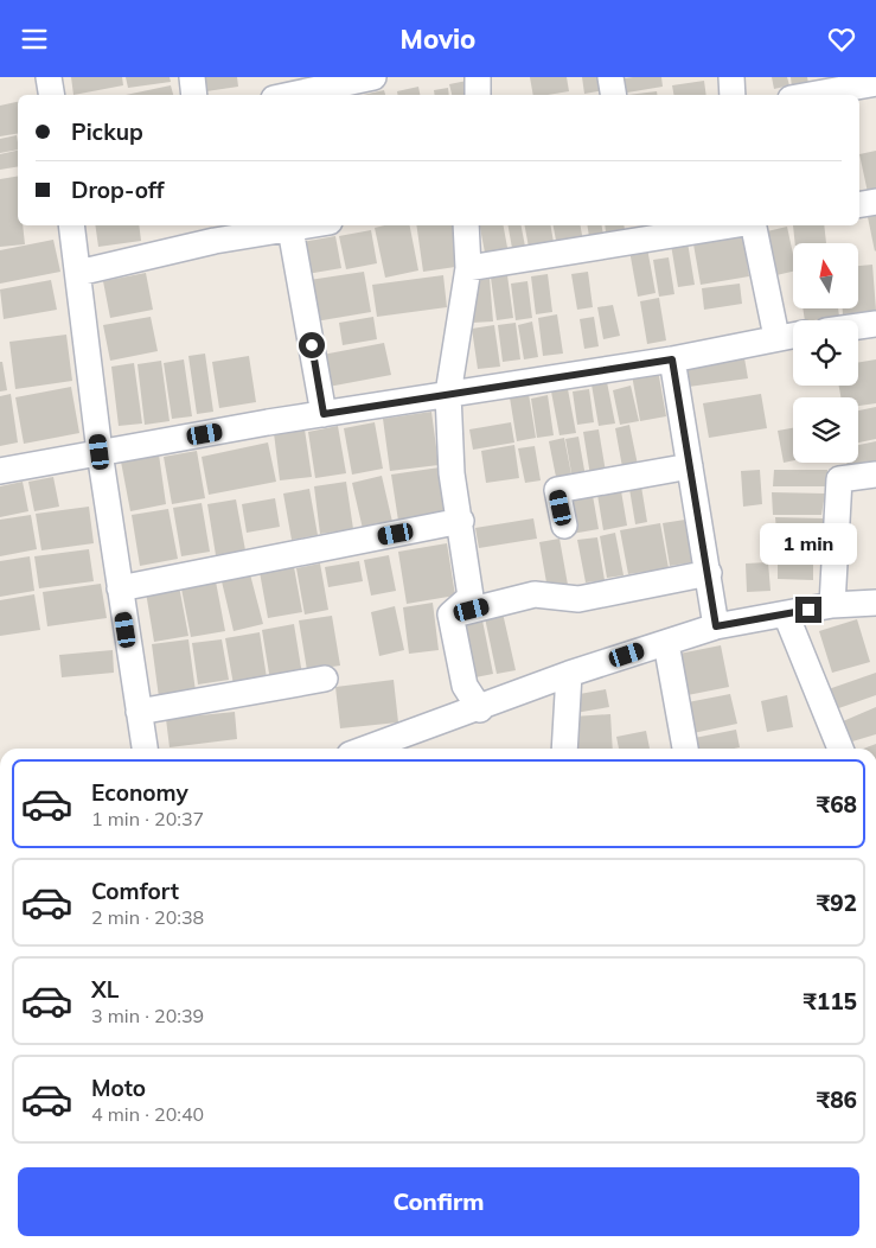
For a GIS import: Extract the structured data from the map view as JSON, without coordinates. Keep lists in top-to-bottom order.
{
  "north": "top",
  "page": {
    "header": "Movio",
    "banner": ["Pickup", "Drop-off"],
    "bubble": "1 min",
    "list": [
      {
        "name": "Economy",
        "note": "1 min · 20:37",
        "value": "₹68"
      },
      {
        "name": "Comfort",
        "note": "2 min · 20:38",
        "value": "₹92"
      },
      {
        "name": "XL",
        "note": "3 min · 20:39",
        "value": "₹115"
      },
      {
        "name": "Moto",
        "note": "4 min · 20:40",
        "value": "₹86"
      }
    ],
    "buttons": "Confirm"
  }
}
